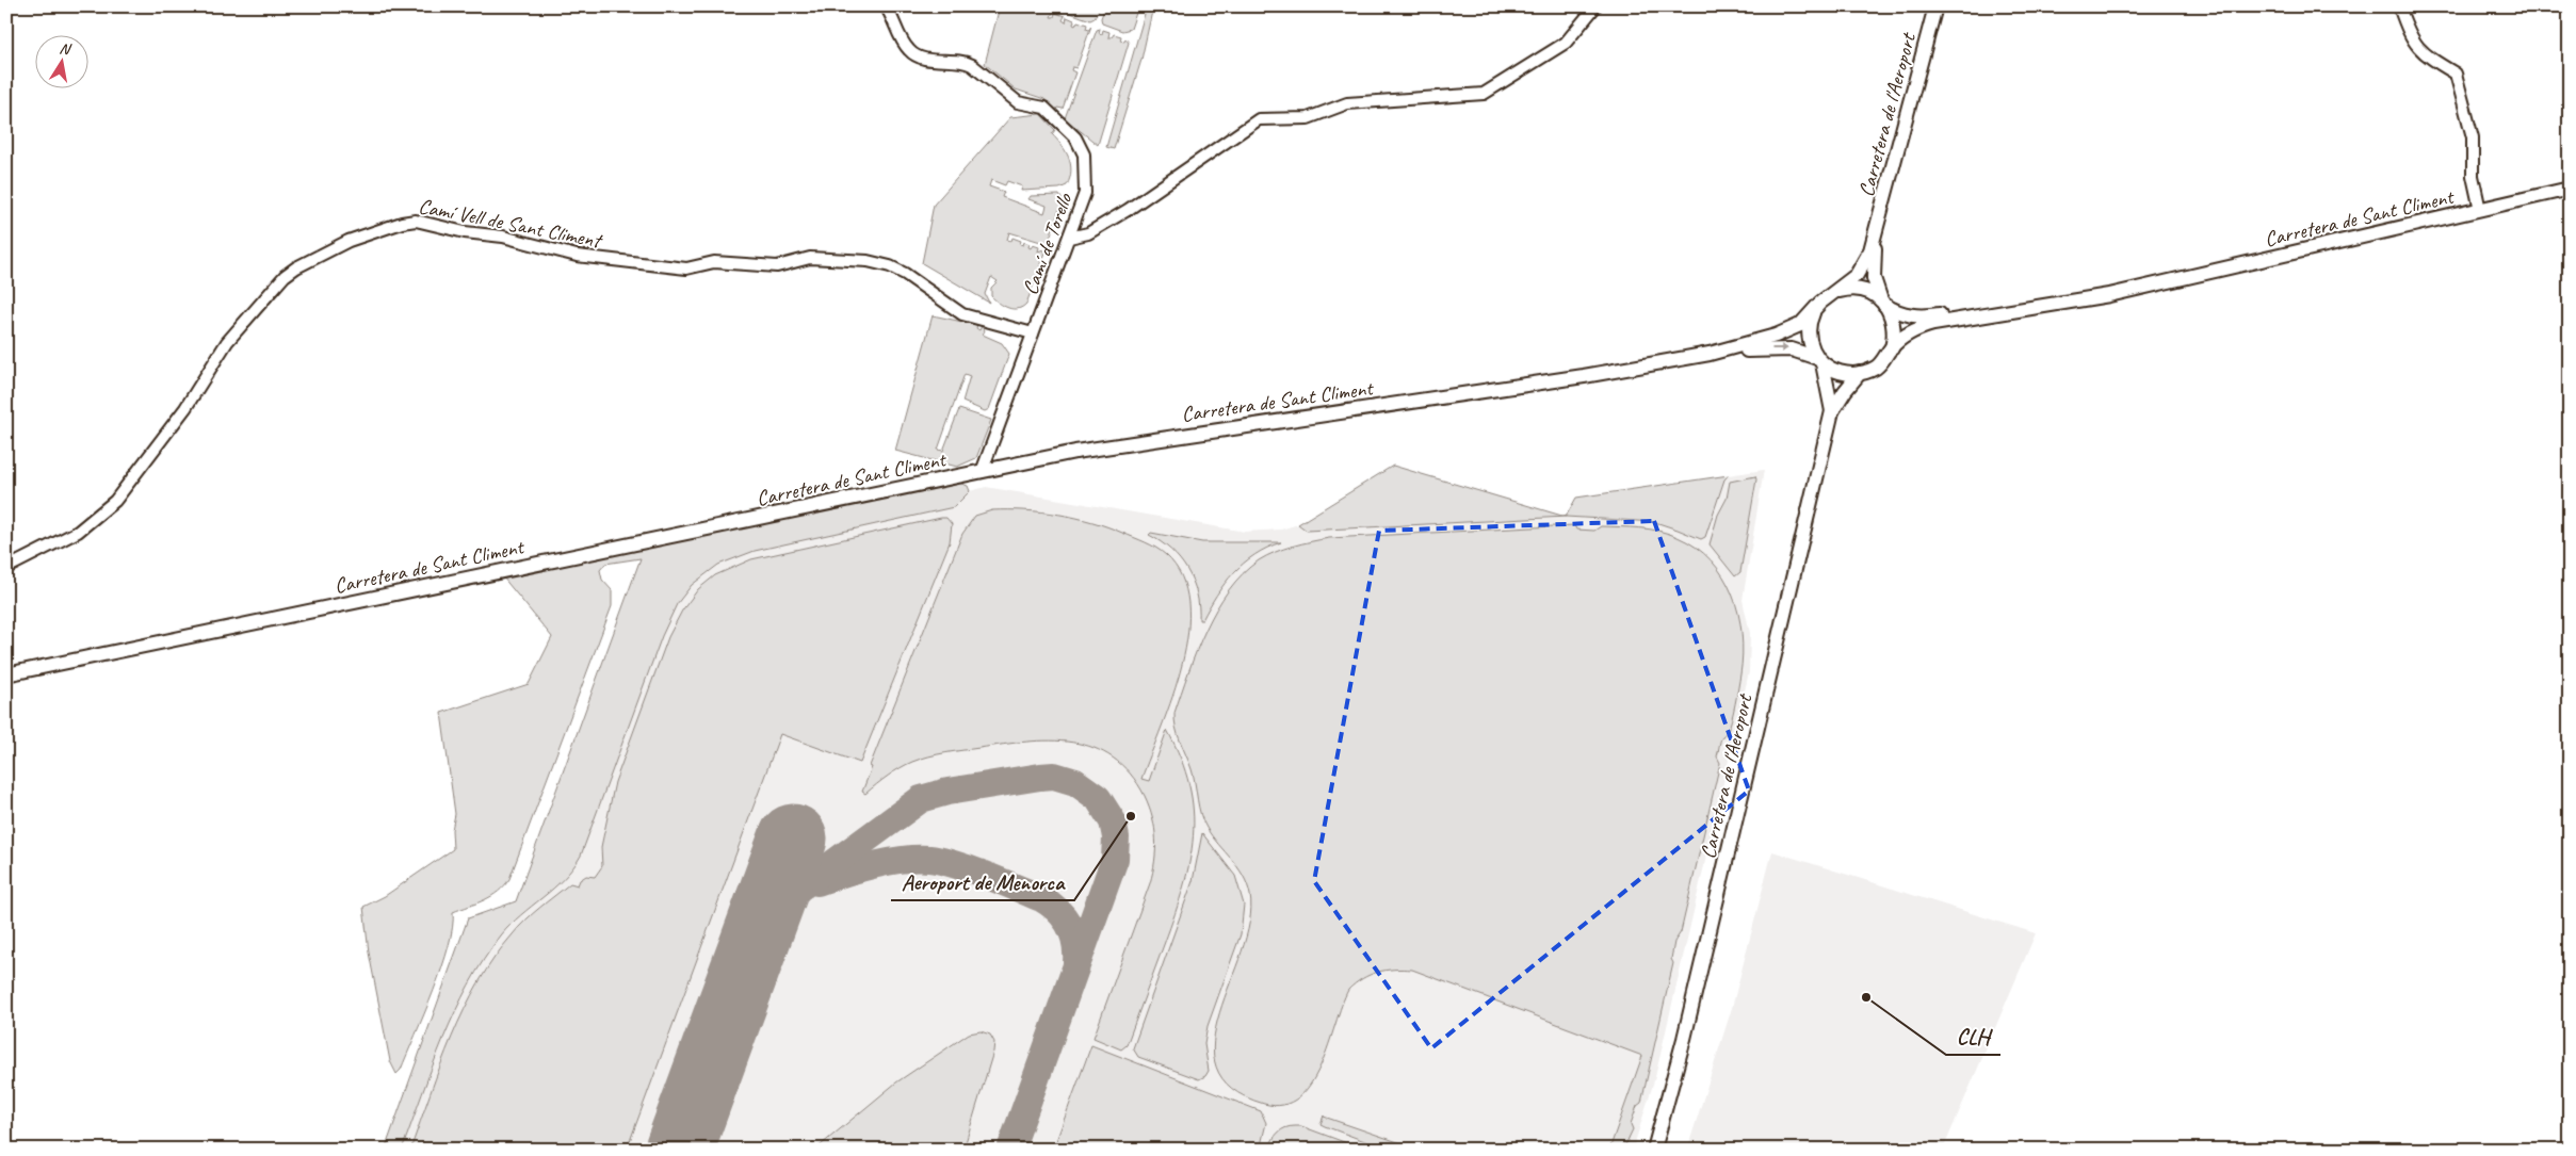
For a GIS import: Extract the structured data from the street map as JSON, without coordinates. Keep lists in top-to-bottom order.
{
  "streets": {
    "main road": ["Carretera de l'Aeroport", "Carretera de Sant Climent"],
    "street": ["Camí Vell de Sant Climent", "Camí de Torello"]
  },
  "crossings": [
    ["Carretera de Sant Climent", "Camí de Torello"],
    ["Camí Vell de Sant Climent", "Camí de Torello"]
  ],
  "places": ["Aeroport de Menorca", "CLH"],
  "north": "top"
}
